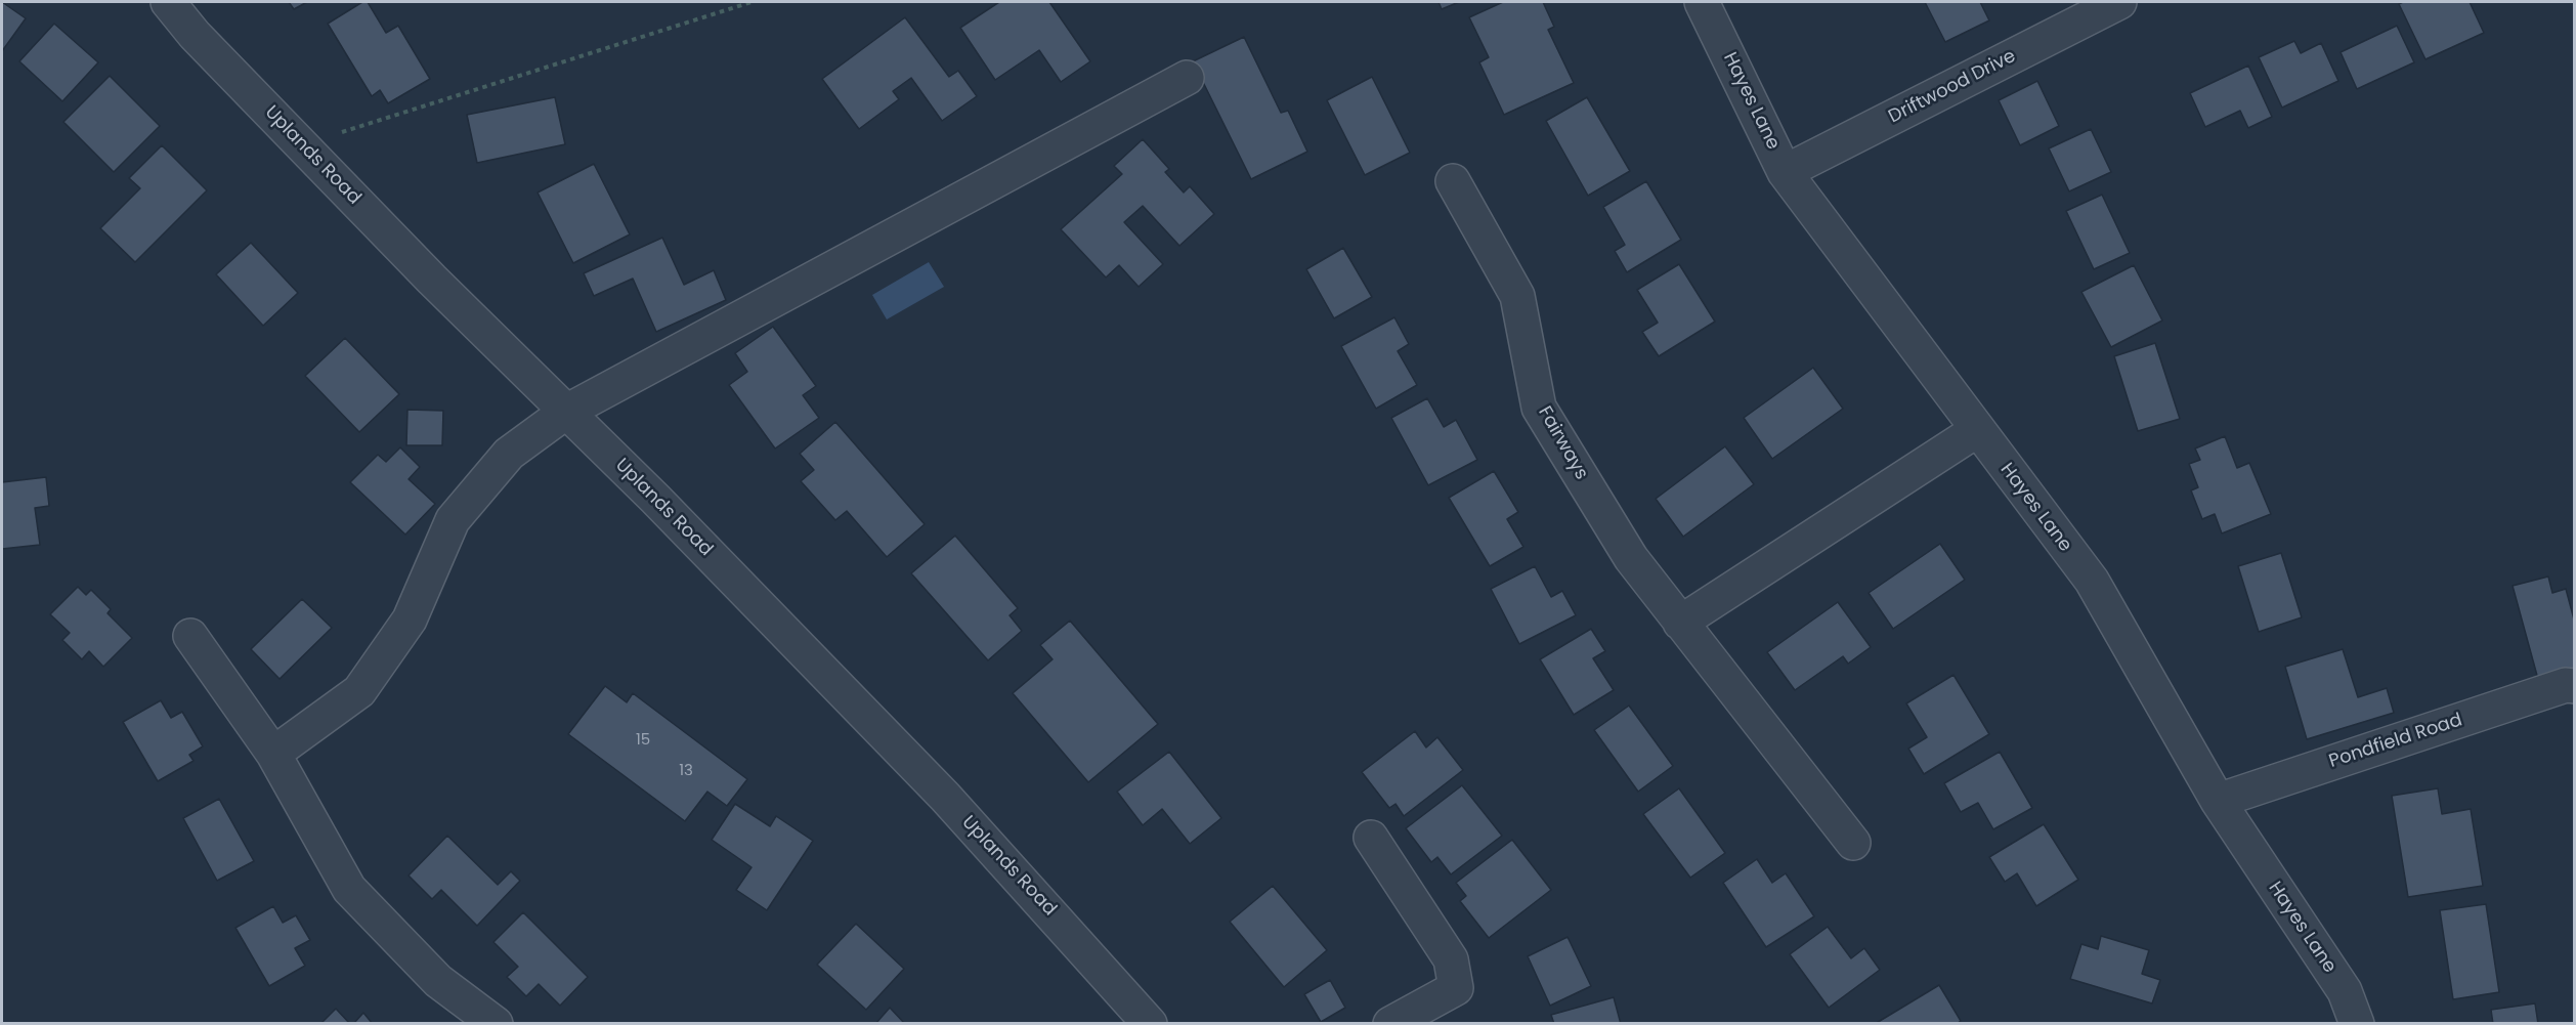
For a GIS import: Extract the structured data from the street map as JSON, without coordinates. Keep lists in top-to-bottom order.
{
  "streets": {
    "street": [
      "Driftwood Drive",
      "Hayes Lane",
      "Uplands Road",
      "Fairways",
      "Pondfield Road"
    ]
  },
  "crossings": [
    ["Driftwood Drive", "Hayes Lane"],
    ["Hayes Lane", "Pondfield Road"]
  ],
  "house_numbers": ["15", "13"]
}
